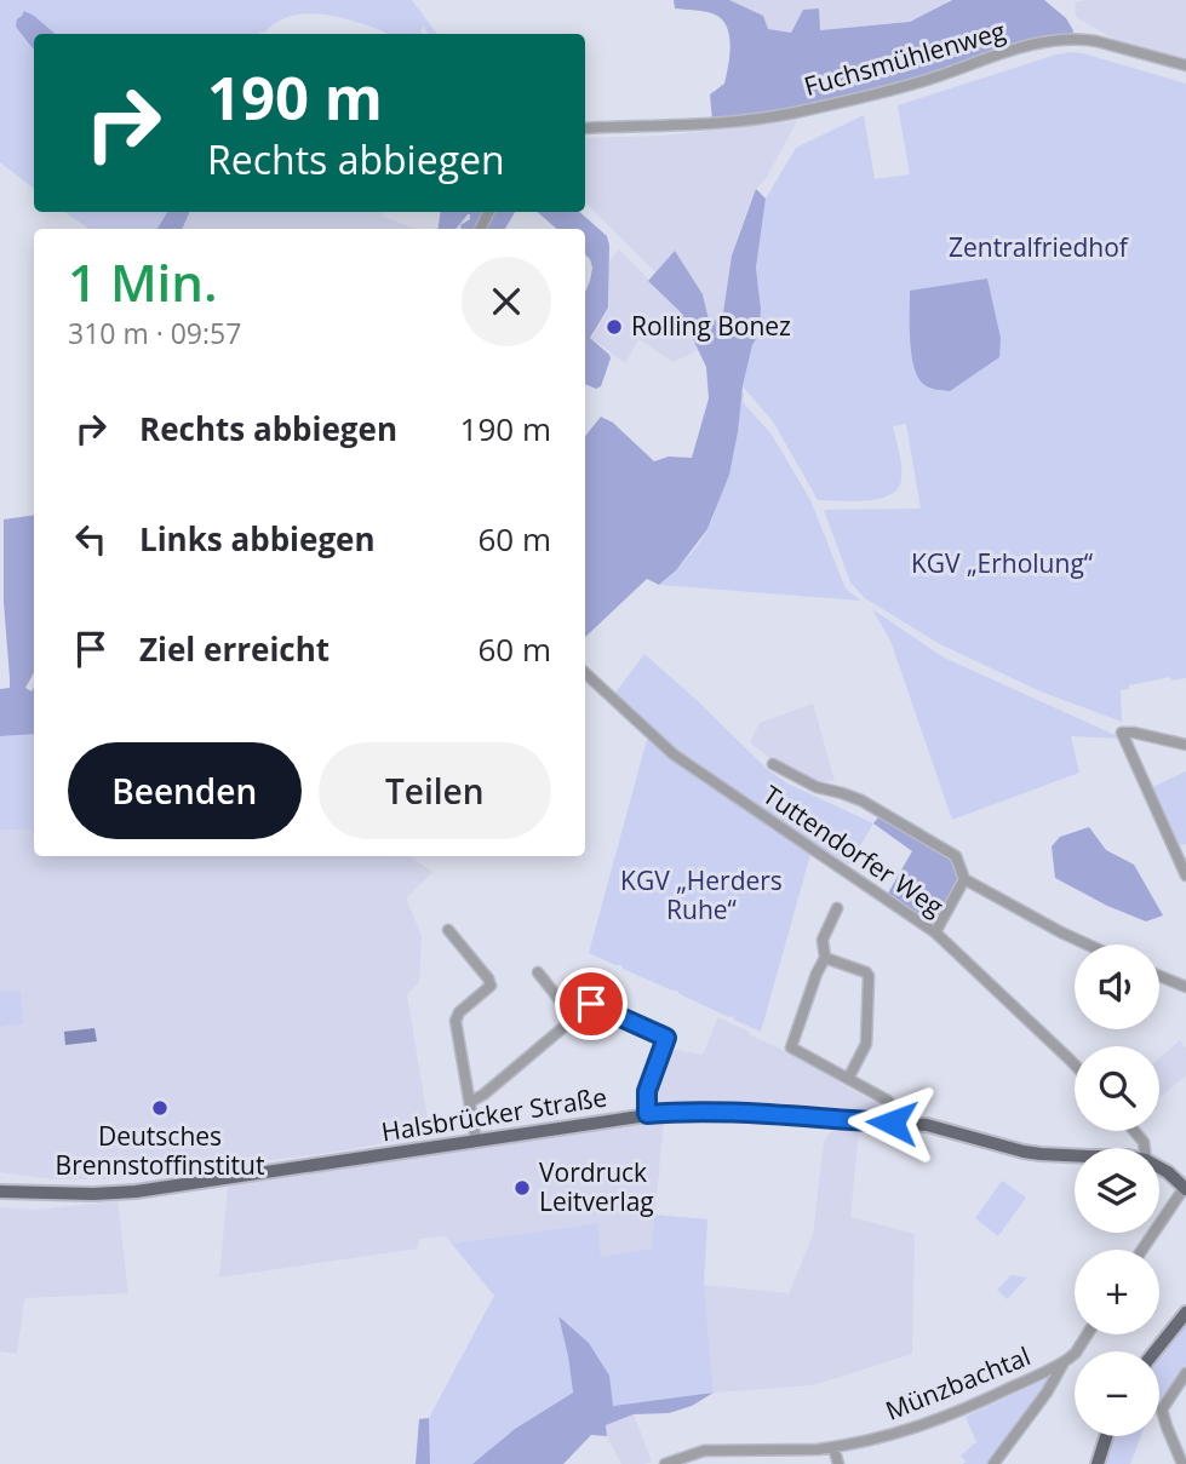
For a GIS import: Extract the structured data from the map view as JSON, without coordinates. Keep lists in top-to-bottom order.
{
  "streets": {
    "main road": ["Halsbrücker Straße"],
    "street": ["Fuchsmühlenweg", "Tuttendorfer Weg", "Münzbachtal"]
  },
  "parks": ["Zentralfriedhof", "KGV „Erholung“", "KGV „Herders Ruhe“"],
  "places": ["Rolling Bonez", "Deutsches Brennstoffinstitut", "Vordruck Leitverlag"],
  "page": {
    "turn": ["190 m", "Rechts abbiegen"],
    "heading": ["1 Min.", "310 m · 09:57"],
    "list": [
      {
        "name": "Rechts abbiegen",
        "value": "190 m"
      },
      {
        "name": "Links abbiegen",
        "value": "60 m"
      },
      {
        "name": "Ziel erreicht",
        "value": "60 m"
      }
    ],
    "buttons": ["Beenden", "Teilen"],
    "map_buttons": ["+", "−"]
  }
}
